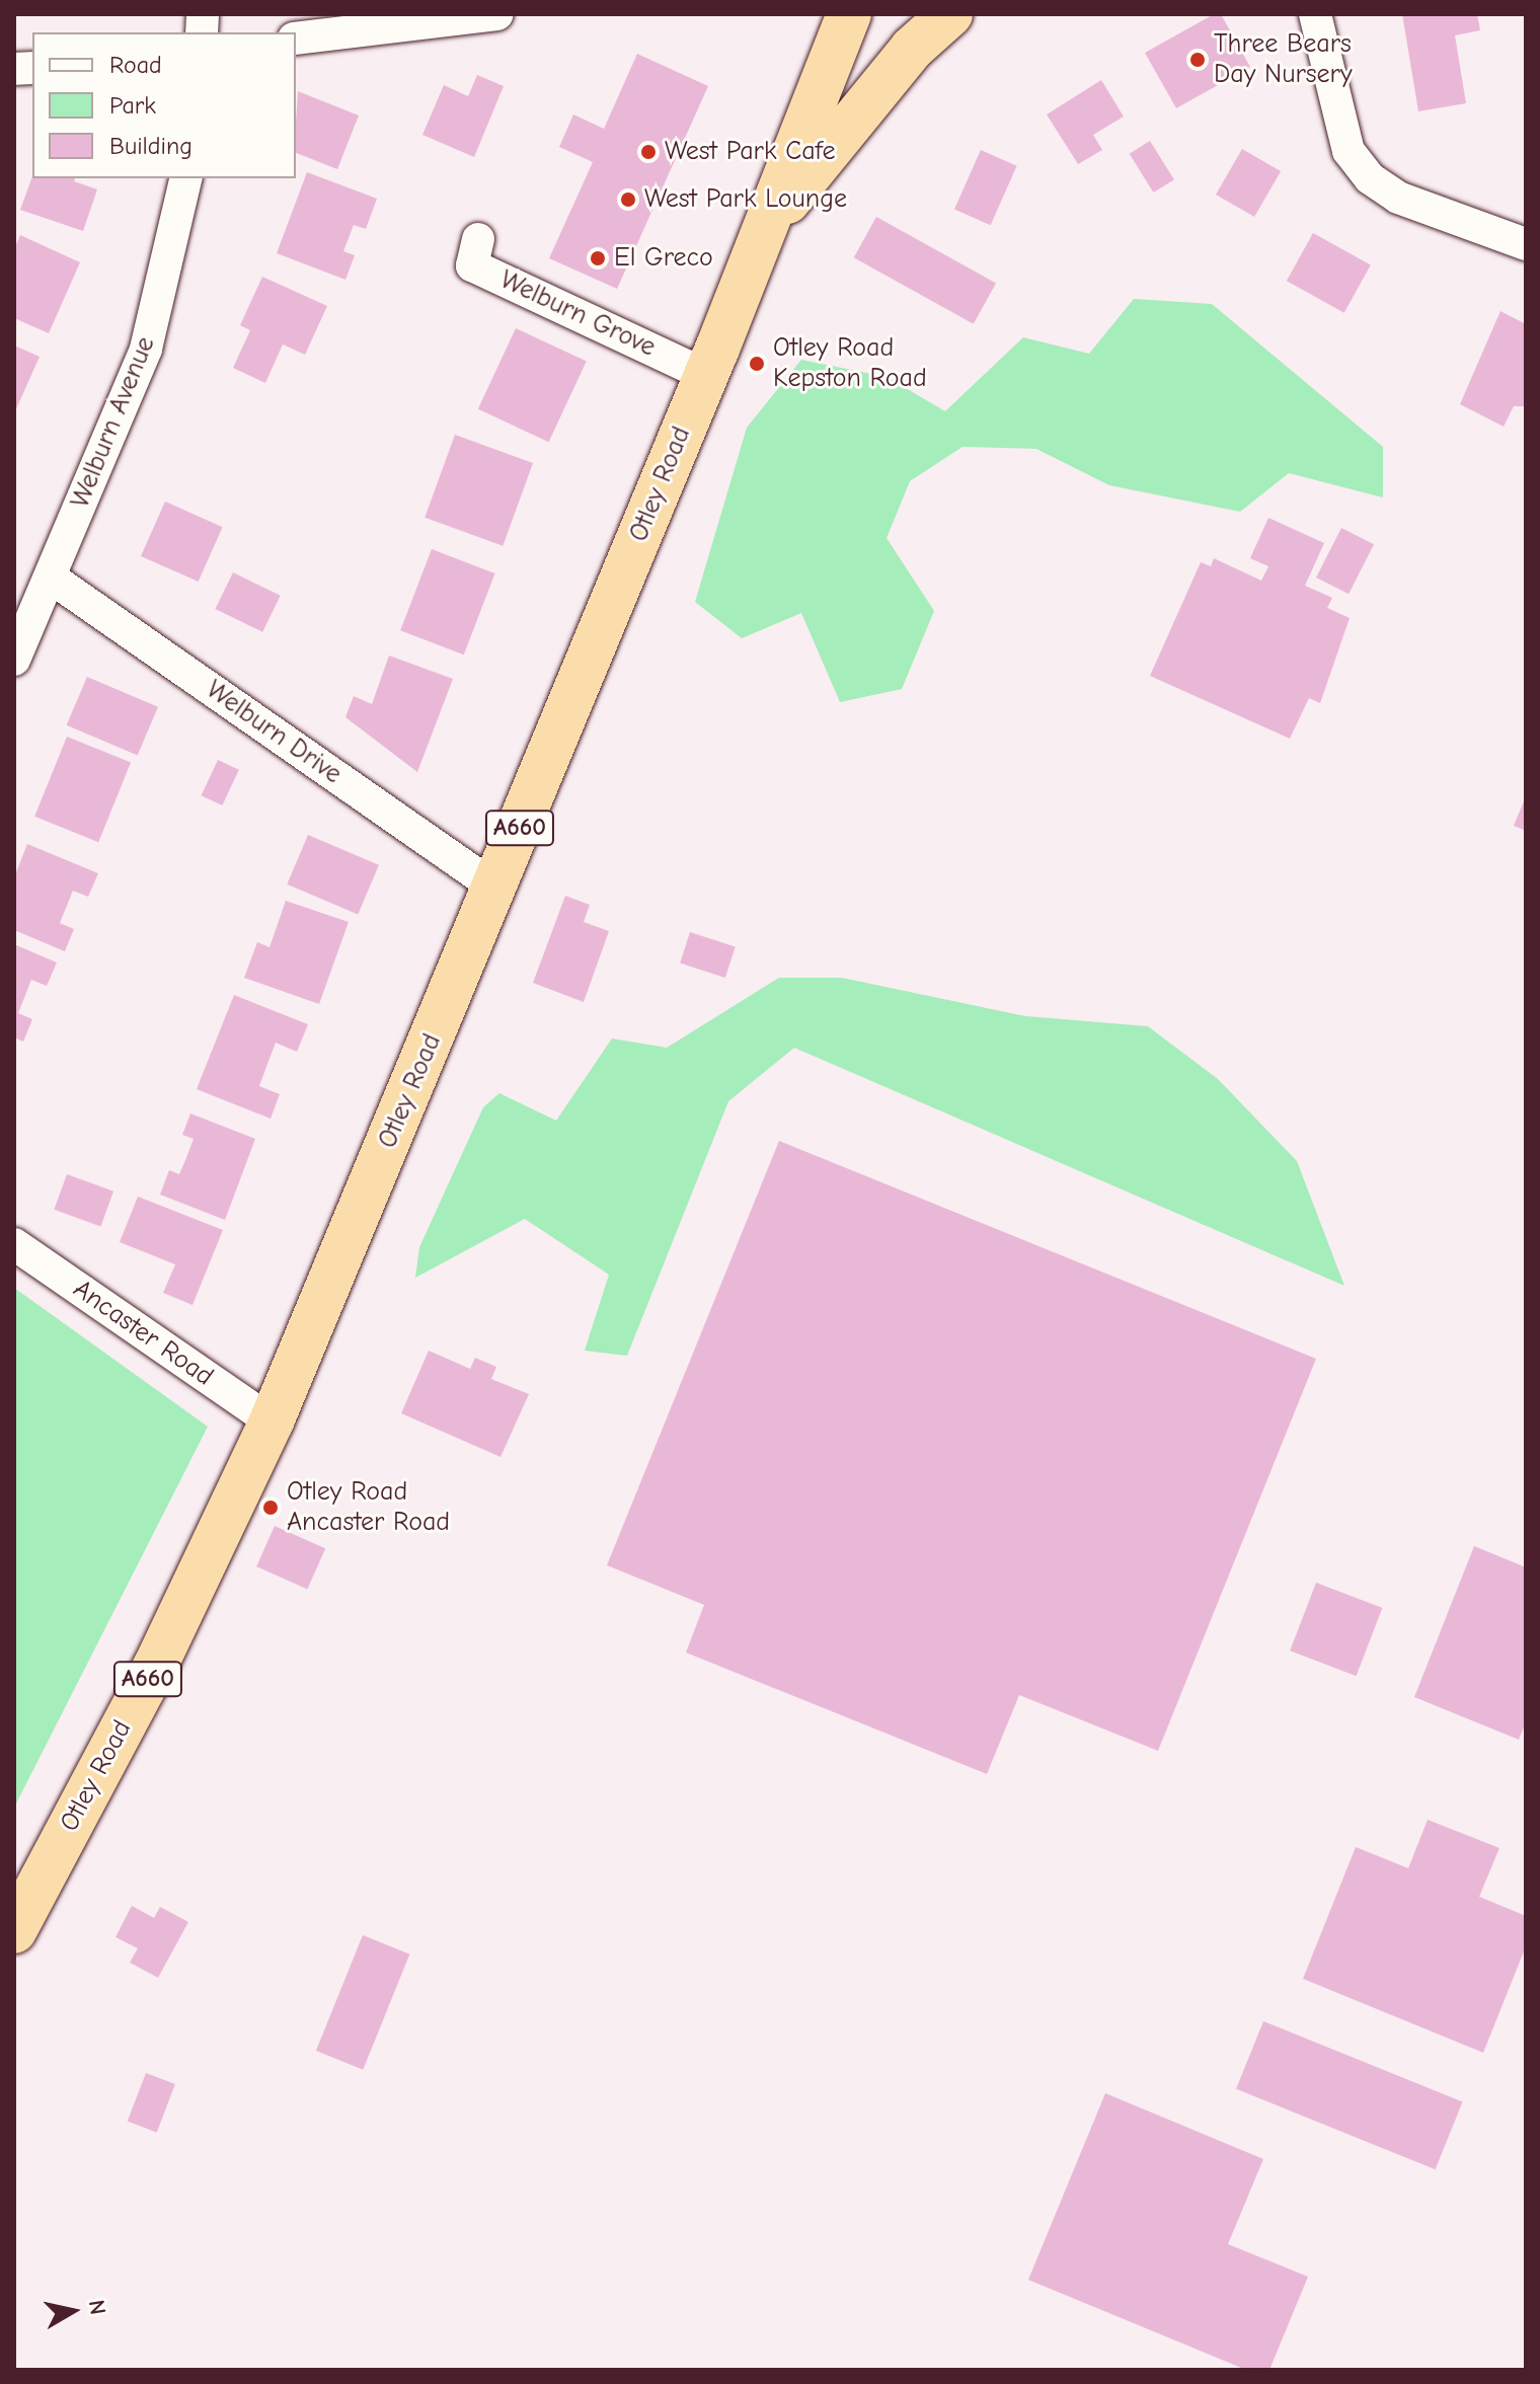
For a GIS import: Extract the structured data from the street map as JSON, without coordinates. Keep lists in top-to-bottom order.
{
  "streets": {
    "highway": ["Otley Road", "A660"],
    "street": [
      "Welburn Grove",
      "Welburn Avenue",
      "Welburn Drive",
      "Ancaster Road"
    ]
  },
  "crossings": [
    ["Welburn Grove", "Otley Road"],
    ["Welburn Avenue", "Welburn Drive"],
    ["Otley Road", "Welburn Drive"],
    ["Otley Road", "Ancaster Road"]
  ],
  "places": [
    "Three Bears Day Nursery",
    "West Park Cafe",
    "West Park Lounge",
    "El Greco",
    "Otley Road Kepston Road",
    "Otley Road Ancaster Road"
  ],
  "legend": ["Road", "Park", "Building"],
  "north": "right"
}
